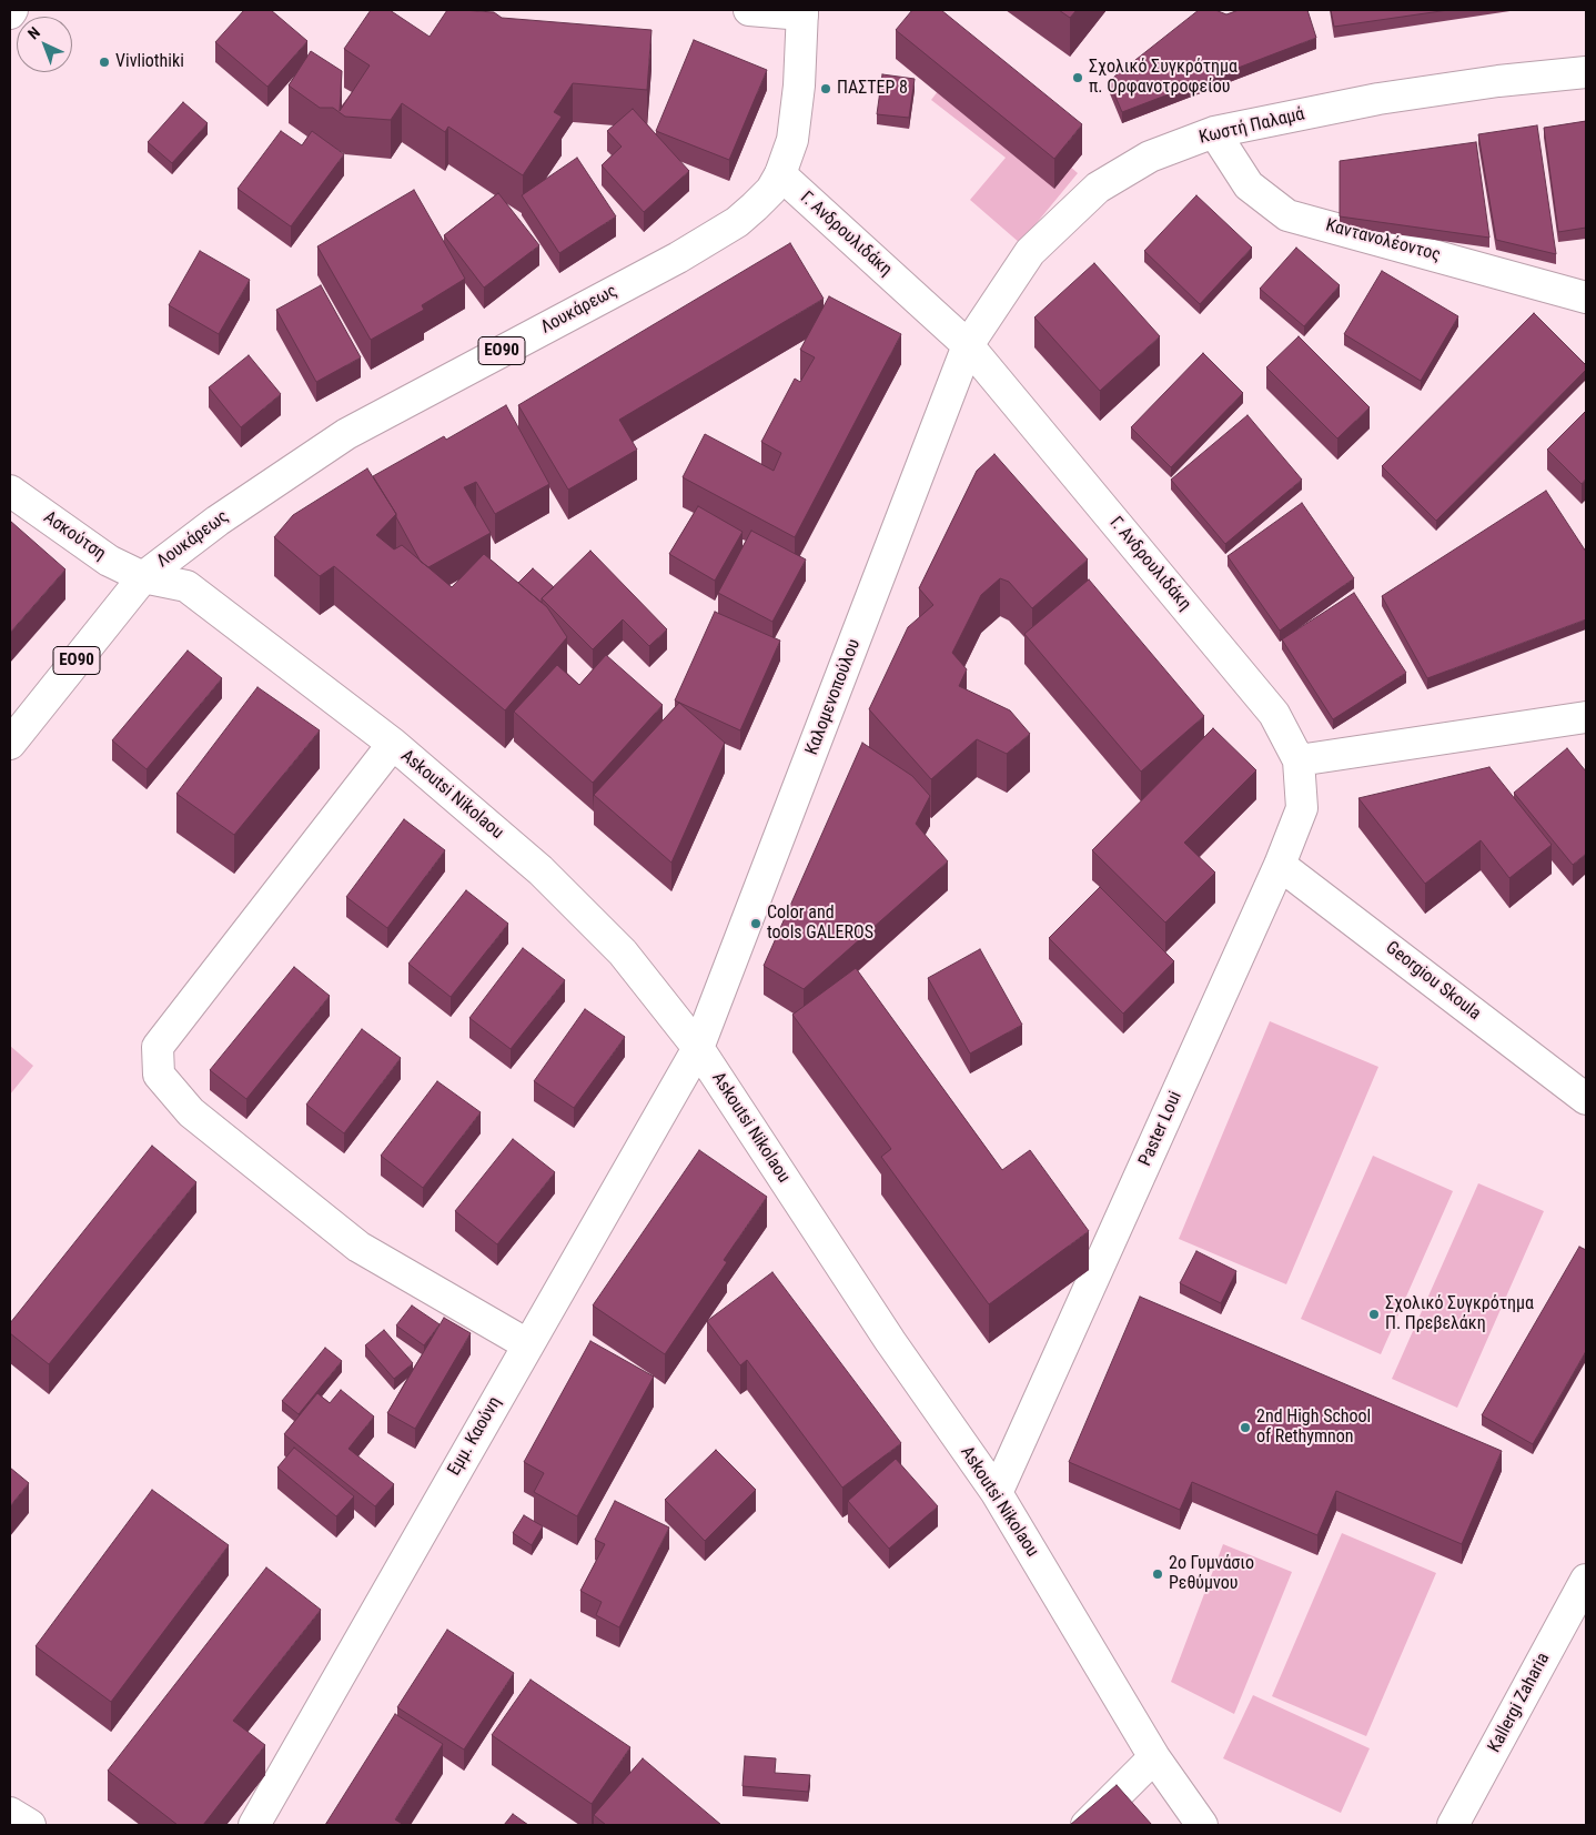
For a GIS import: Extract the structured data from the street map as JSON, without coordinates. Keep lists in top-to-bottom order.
{
  "streets": {
    "street": [
      "Κωστή Παλαμά",
      "Γ. Ανδρουλιδάκη",
      "Καντανολέοντος",
      "Λουκάρεως",
      "ΕΟ90",
      "Ασκούτση",
      "Καλομενοπούλου",
      "Askoutsi Nikolaou",
      "Georgiou Skoula",
      "Paster Loui",
      "Εμμ. Καούνη",
      "Kallergi Zaharia"
    ]
  },
  "crossings": [
    ["Κωστή Παλαμά", "Γ. Ανδρουλιδάκη"],
    ["Κωστή Παλαμά", "Καντανολέοντος"],
    ["Κωστή Παλαμά", "Καλομενοπούλου"],
    ["Γ. Ανδρουλιδάκη", "Λουκάρεως"],
    ["Γ. Ανδρουλιδάκη", "Καλομενοπούλου"],
    ["Γ. Ανδρουλιδάκη", "Paster Loui"],
    ["Λουκάρεως", "ΕΟ90"],
    ["Λουκάρεως", "Ασκούτση"],
    ["Λουκάρεως", "Askoutsi Nikolaou"],
    ["ΕΟ90", "Ασκούτση"],
    ["ΕΟ90", "Askoutsi Nikolaou"],
    ["Ασκούτση", "Askoutsi Nikolaou"],
    ["Καλομενοπούλου", "Askoutsi Nikolaou"],
    ["Καλομενοπούλου", "Εμμ. Καούνη"],
    ["Askoutsi Nikolaou", "Paster Loui"],
    ["Askoutsi Nikolaou", "Εμμ. Καούνη"],
    ["Georgiou Skoula", "Paster Loui"]
  ],
  "places": [
    "Vivliothiki",
    "Σχολικό Συγκρότημα π. Ορφανοτροφείου",
    "ΠΑΣΤΕΡ 8",
    "Color and tools GALEROS",
    "Σχολικό Συγκρότημα Π. Πρεβελάκη",
    "2nd High School of Rethymnon",
    "2ο Γυμνάσιο Ρεθύμνου"
  ],
  "north": "top left"
}
